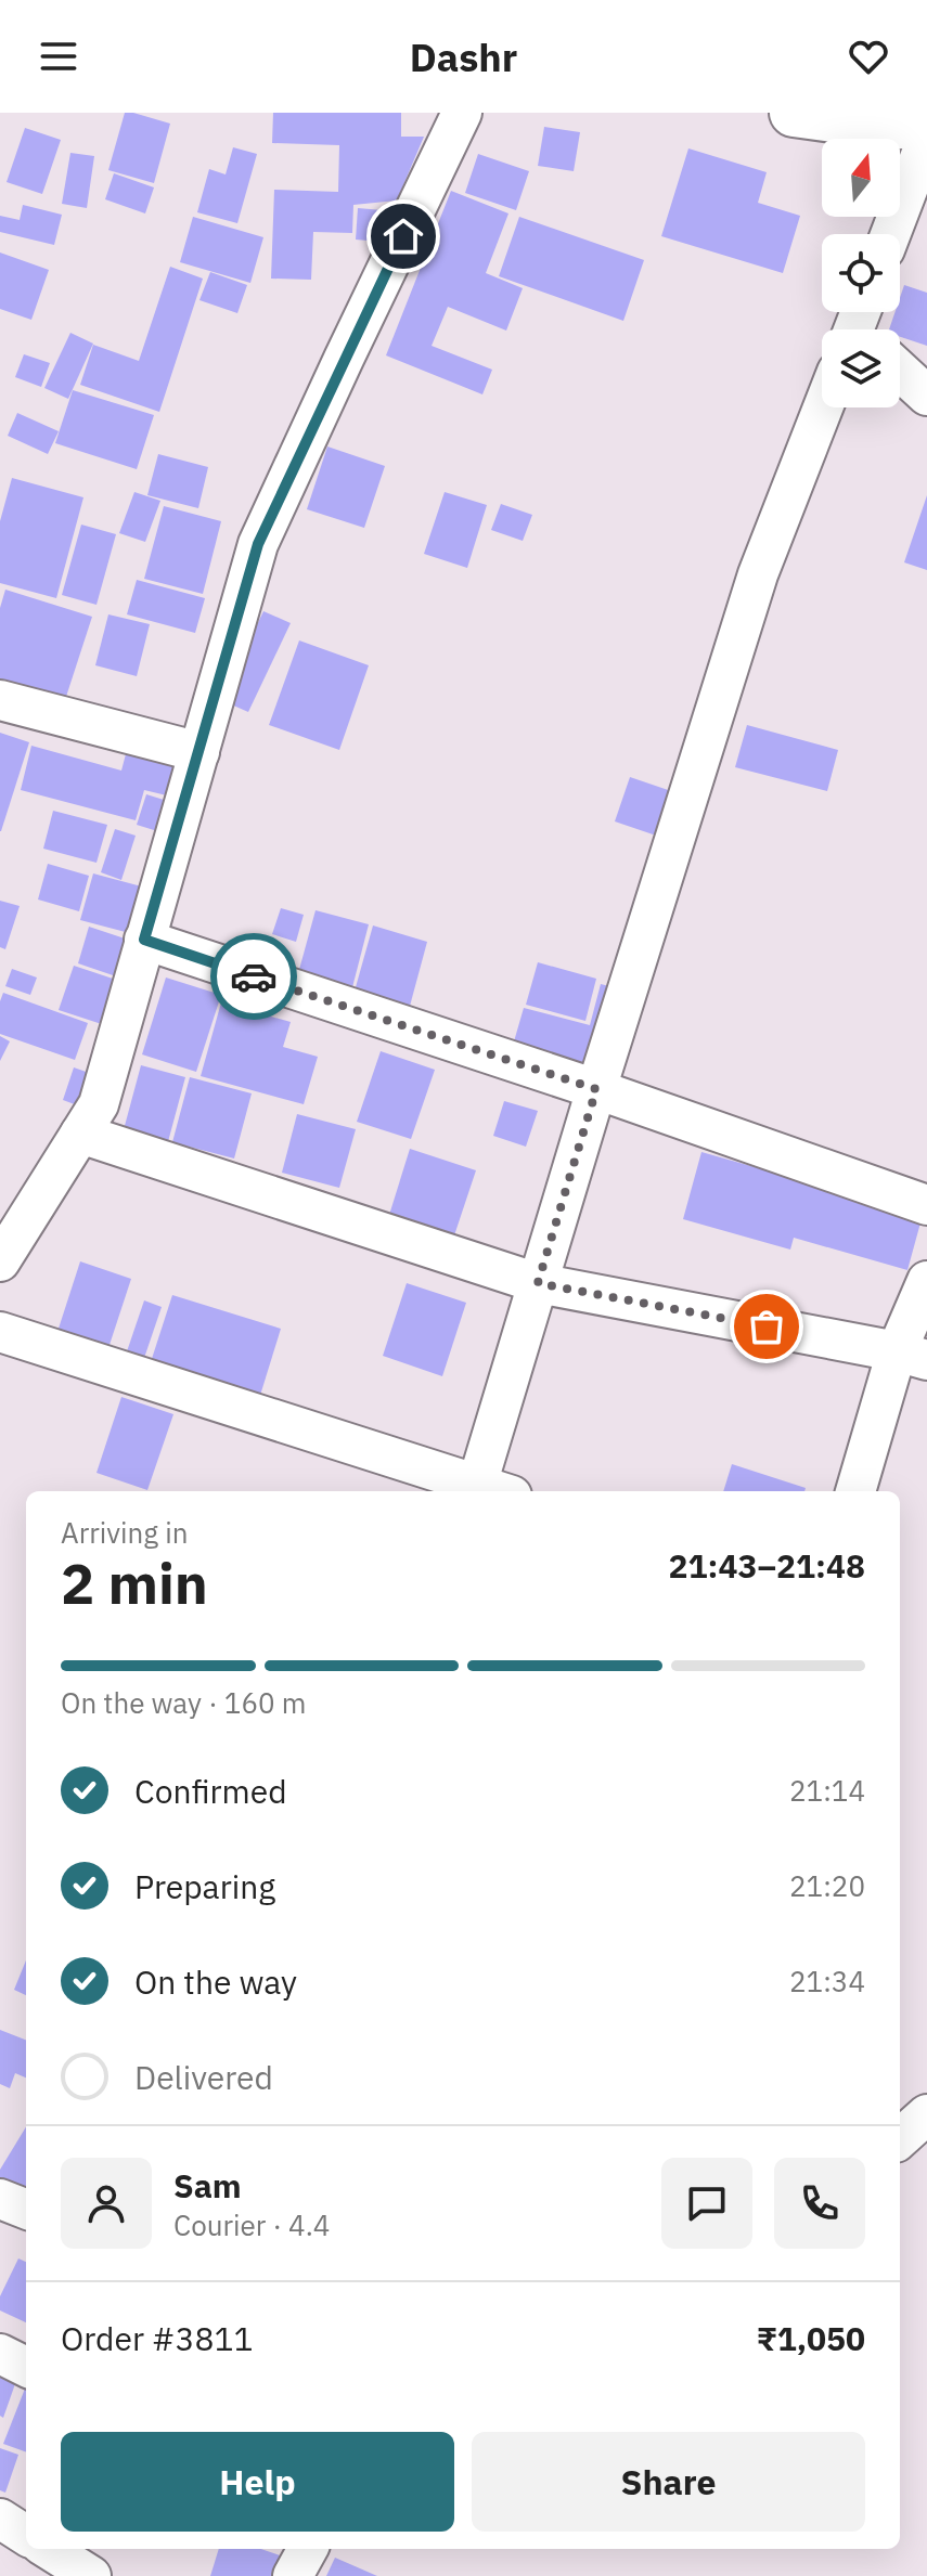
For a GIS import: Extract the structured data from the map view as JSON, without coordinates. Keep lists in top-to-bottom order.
{
  "north": "top",
  "page": {
    "header": "Dashr",
    "heading": ["2 min", "Arriving in", "21:43–21:48"],
    "panel": [
      "Sam",
      "Courier · 4.4",
      "Order #3811",
      "₹1,050"
    ],
    "bar": "On the way · 160 m",
    "list": [
      ["Confirmed", "21:14"],
      ["Preparing", "21:20"],
      ["On the way", "21:34"],
      "Delivered"
    ],
    "buttons": ["Help", "Share"]
  }
}
